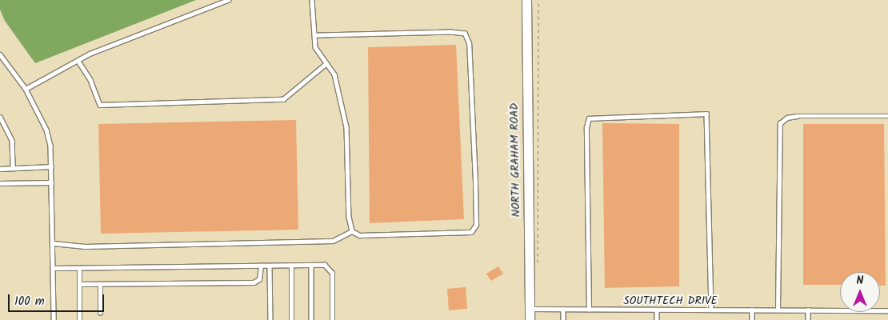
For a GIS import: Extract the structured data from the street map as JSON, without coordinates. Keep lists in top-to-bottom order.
{
  "streets": {
    "street": ["NORTH GRAHAM ROAD"],
    "lane": ["SOUTHTECH DRIVE"]
  },
  "crossings": [
    ["NORTH GRAHAM ROAD", "SOUTHTECH DRIVE"]
  ],
  "scale_bar": "100 m",
  "north": "top"
}
